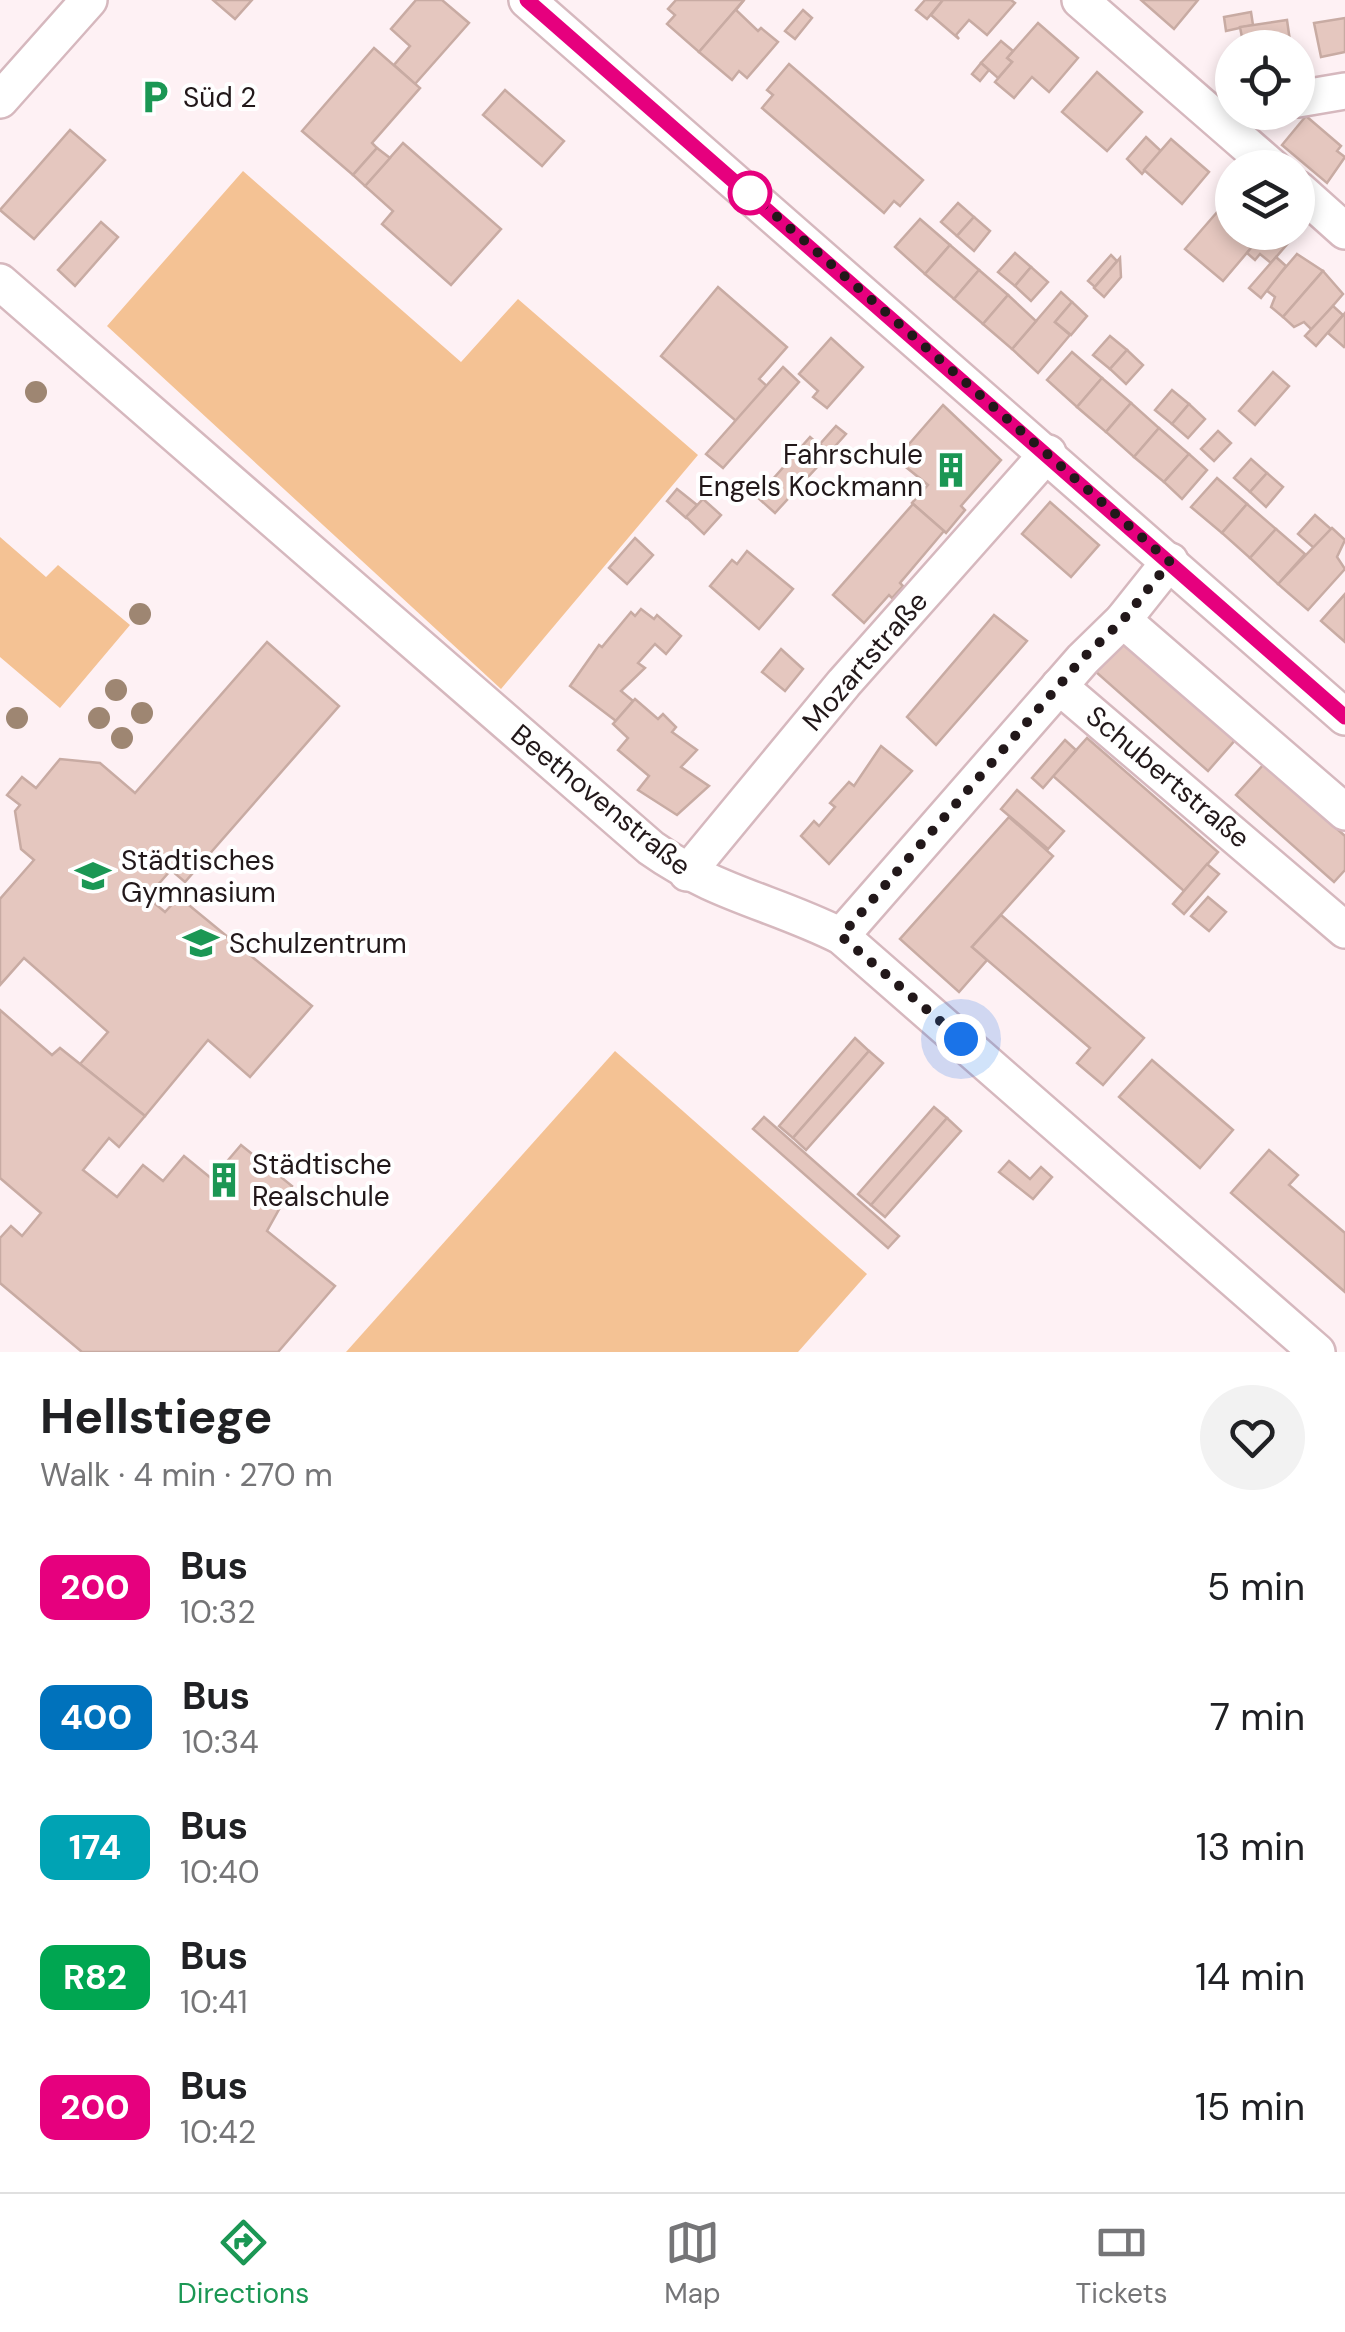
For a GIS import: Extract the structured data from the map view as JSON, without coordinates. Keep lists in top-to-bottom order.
{
  "streets": {
    "street": ["Mozartstraße", "Schubertstraße", "Beethovenstraße"]
  },
  "crossings": [
    ["Mozartstraße", "Beethovenstraße"],
    ["Schubertstraße", "Beethovenstraße"]
  ],
  "places": {
    "parking": ["Süd 2"],
    "building": ["Fahrschule Engels Kockmann", "Städtische Realschule"],
    "school or university": ["Städtisches Gymnasium", "Schulzentrum"]
  },
  "lines": ["bus line 200"],
  "page": {
    "heading": ["Hellstiege", "Walk · 4 min · 270 m"],
    "list": [
      {
        "mark": "200",
        "name": "Bus",
        "note": "10:32",
        "value": "5 min"
      },
      {
        "mark": "400",
        "name": "Bus",
        "note": "10:34",
        "value": "7 min"
      },
      {
        "mark": "174",
        "name": "Bus",
        "note": "10:40",
        "value": "13 min"
      },
      {
        "mark": "R82",
        "name": "Bus",
        "note": "10:41",
        "value": "14 min"
      },
      {
        "mark": "200",
        "name": "Bus",
        "note": "10:42",
        "value": "15 min"
      }
    ],
    "tabs": ["Directions", "Map", "Tickets"]
  }
}
